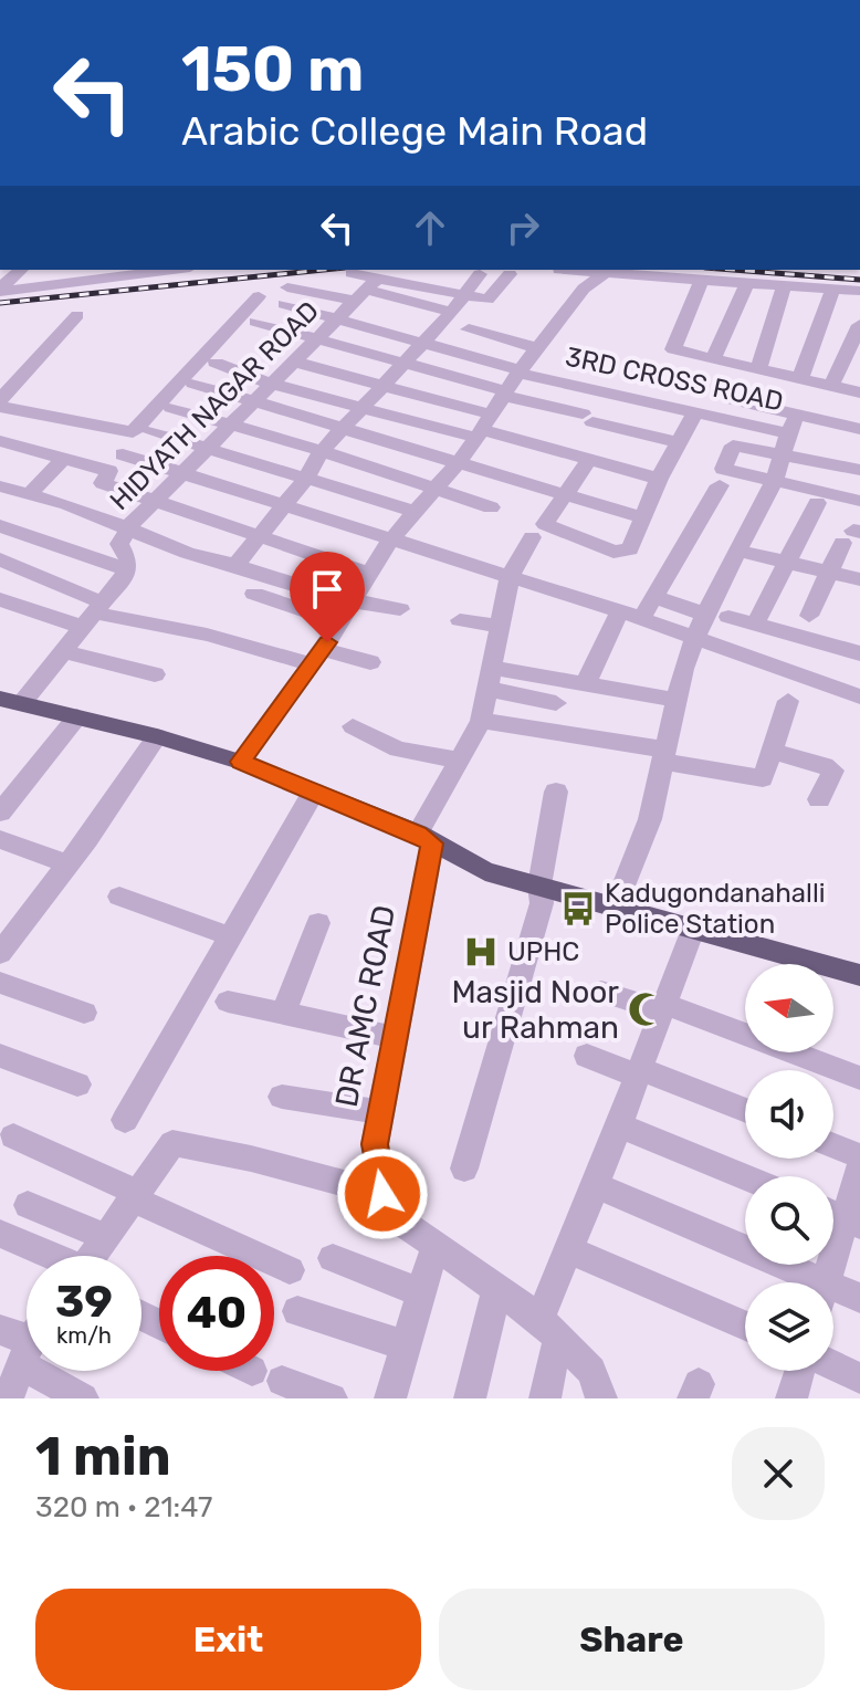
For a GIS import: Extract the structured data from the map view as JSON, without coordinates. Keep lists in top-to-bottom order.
{
  "streets": {
    "street": ["3RD CROSS ROAD", "HIDYATH NAGAR ROAD", "DR AMC ROAD"]
  },
  "crossings": [
    ["3RD CROSS ROAD", "HIDYATH NAGAR ROAD"]
  ],
  "places": {
    "bus stop": ["Kadugondanahalli Police Station"],
    "hospital": ["UPHC"],
    "mosque": ["Masjid Noor ur Rahman"]
  },
  "north": "left",
  "page": {
    "turn": ["150 m", "Arabic College Main Road"],
    "speed": "39 km/h",
    "limit": "40",
    "heading": ["1 min", "320 m · 21:47"],
    "buttons": ["Exit", "Share"]
  }
}
